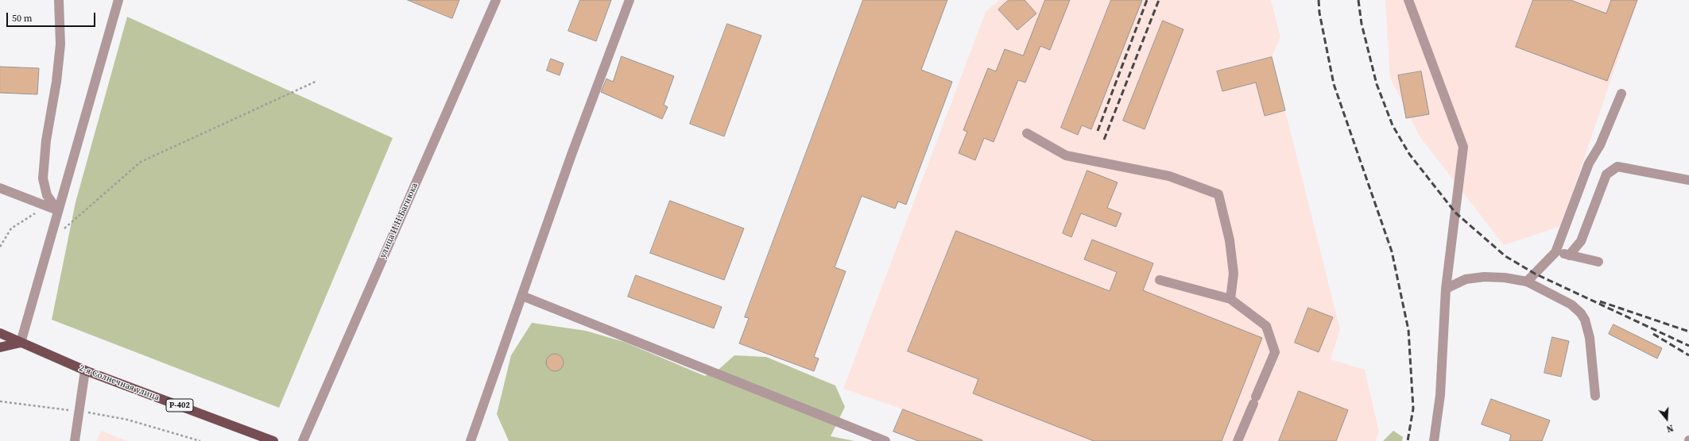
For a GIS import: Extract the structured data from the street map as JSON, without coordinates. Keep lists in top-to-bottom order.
{
  "streets": {
    "main road": ["2-я Солнечная улица", "Р-402"],
    "street": ["улица И.Н.Багнюка"]
  },
  "crossings": [
    ["2-я Солнечная улица", "Р-402"]
  ],
  "scale_bar": "50 m",
  "north": "bottom"
}
